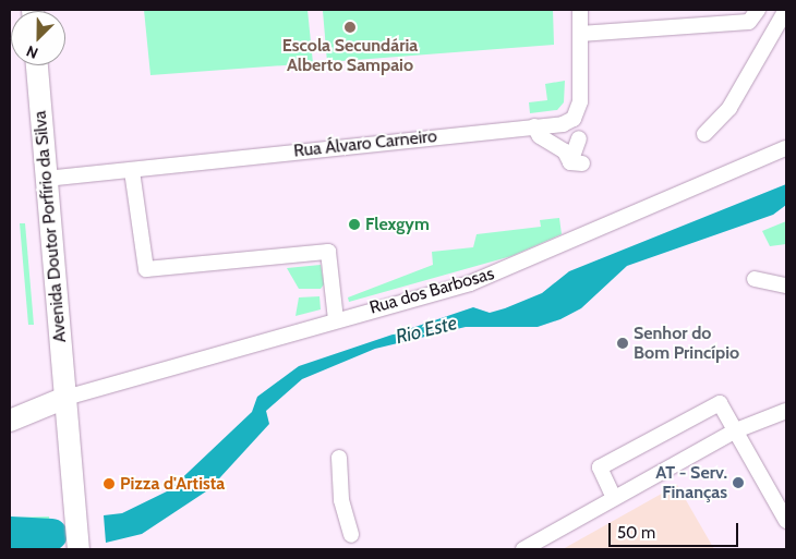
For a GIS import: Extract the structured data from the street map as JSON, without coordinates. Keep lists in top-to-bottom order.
{
  "streets": {
    "main road": ["Avenida Doutor Porfírio da Silva"],
    "street": ["Rua Álvaro Carneiro", "Rua dos Barbosas"]
  },
  "crossings": [
    ["Rua Álvaro Carneiro", "Avenida Doutor Porfírio da Silva"],
    ["Avenida Doutor Porfírio da Silva", "Rua dos Barbosas"]
  ],
  "water": ["Rio Este"],
  "places": [
    "Escola Secundária Alberto Sampaio",
    "Flexgym",
    "Senhor do Bom Princípio",
    "AT - Serv. Finanças",
    "Pizza d'Artista"
  ],
  "scale_bar": "50 m",
  "north": "bottom left"
}
